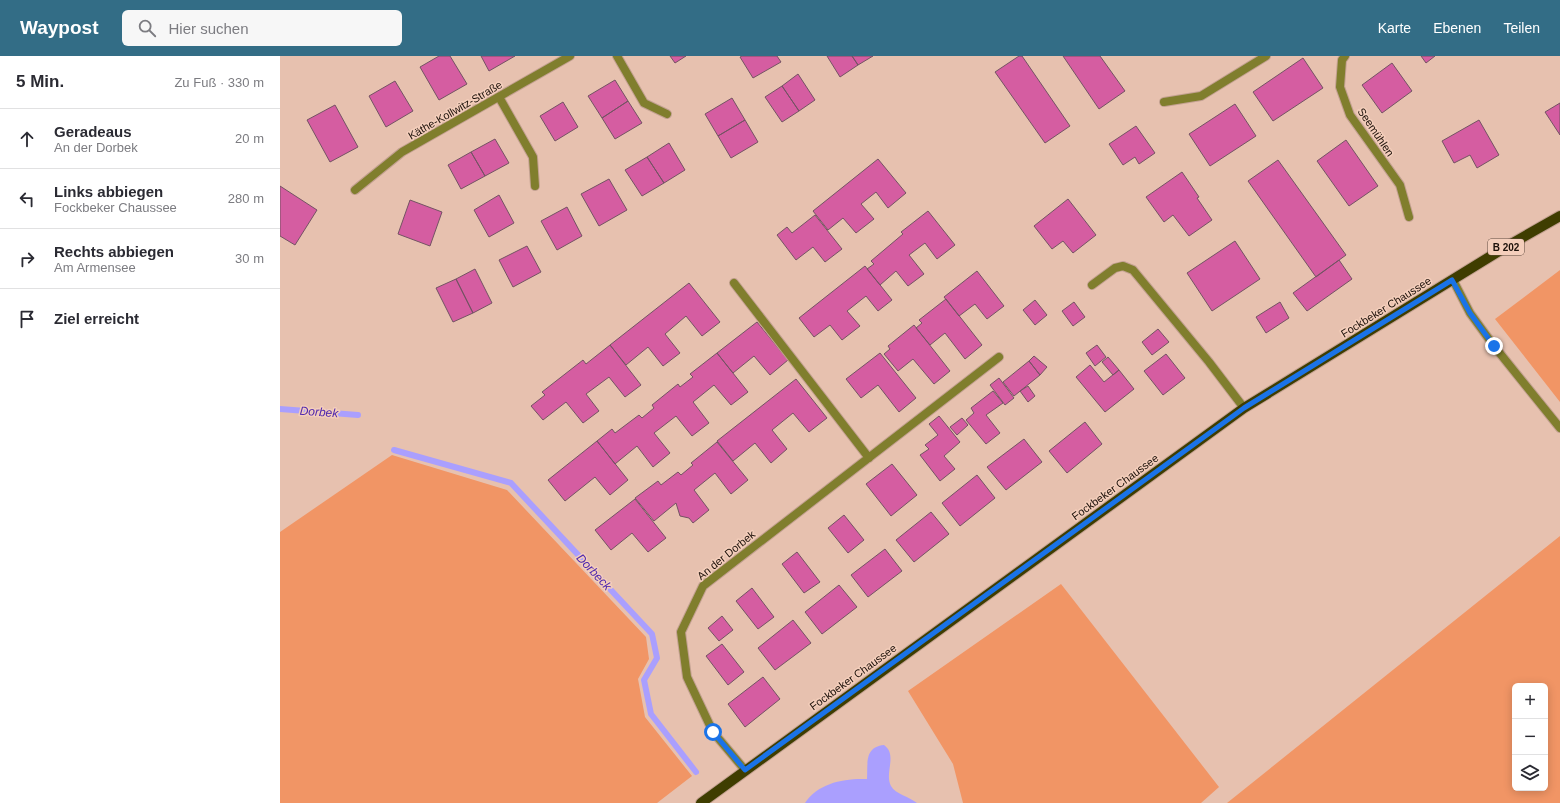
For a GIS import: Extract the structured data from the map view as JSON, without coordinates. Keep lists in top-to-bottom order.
{
  "streets": {
    "main road": ["B 202", "Fockbeker Chaussee"],
    "street": ["Käthe-Kollwitz-Straße", "Seemühlen", "An der Dorbek"]
  },
  "crossings": [
    ["Fockbeker Chaussee", "An der Dorbek"]
  ],
  "water": ["Dorbek", "Dorbeck"],
  "page": {
    "header": "Waypost",
    "search": "Hier suchen",
    "nav": ["Karte", "Ebenen", "Teilen"],
    "heading": ["5 Min.", "Zu Fuß · 330 m"],
    "list": [
      ["Geradeaus", "An der Dorbek", "20 m"],
      ["Links abbiegen", "Fockbeker Chaussee", "280 m"],
      ["Rechts abbiegen", "Am Armensee", "30 m"],
      "Ziel erreicht"
    ],
    "map_buttons": ["+", "−"]
  }
}
